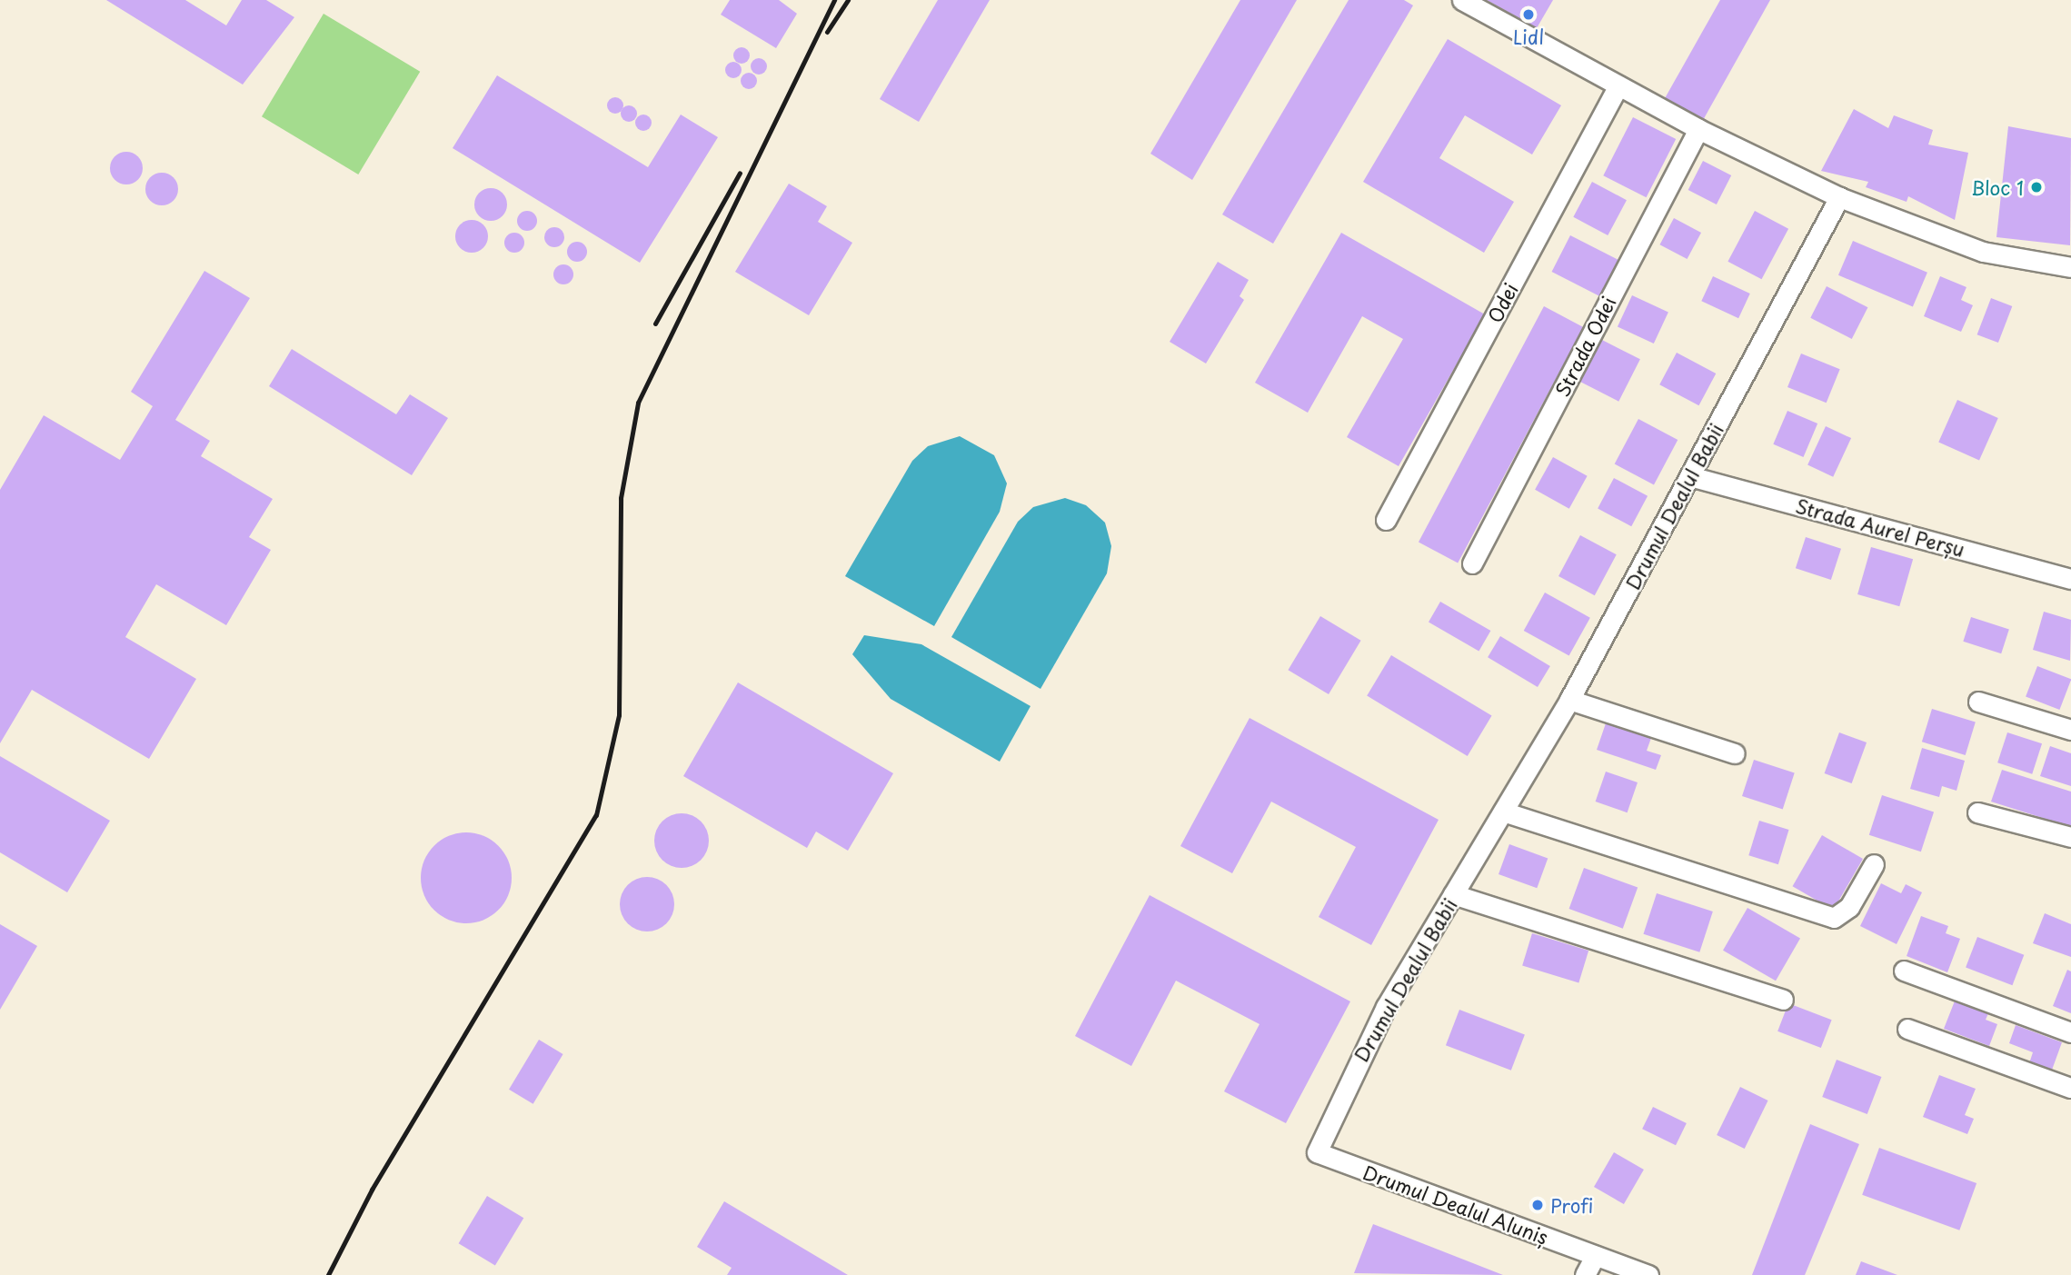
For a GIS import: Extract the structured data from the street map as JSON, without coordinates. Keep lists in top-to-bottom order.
{
  "streets": {
    "street": [
      "Odei",
      "Strada Odei",
      "Drumul Dealul Babii",
      "Strada Aurel Perșu",
      "Drumul Dealul Aluniș"
    ]
  },
  "crossings": [
    ["Drumul Dealul Babii", "Strada Aurel Perșu"],
    ["Drumul Dealul Babii", "Drumul Dealul Aluniș"]
  ],
  "places": ["Lidl", "Bloc 1", "Profi"]
}
